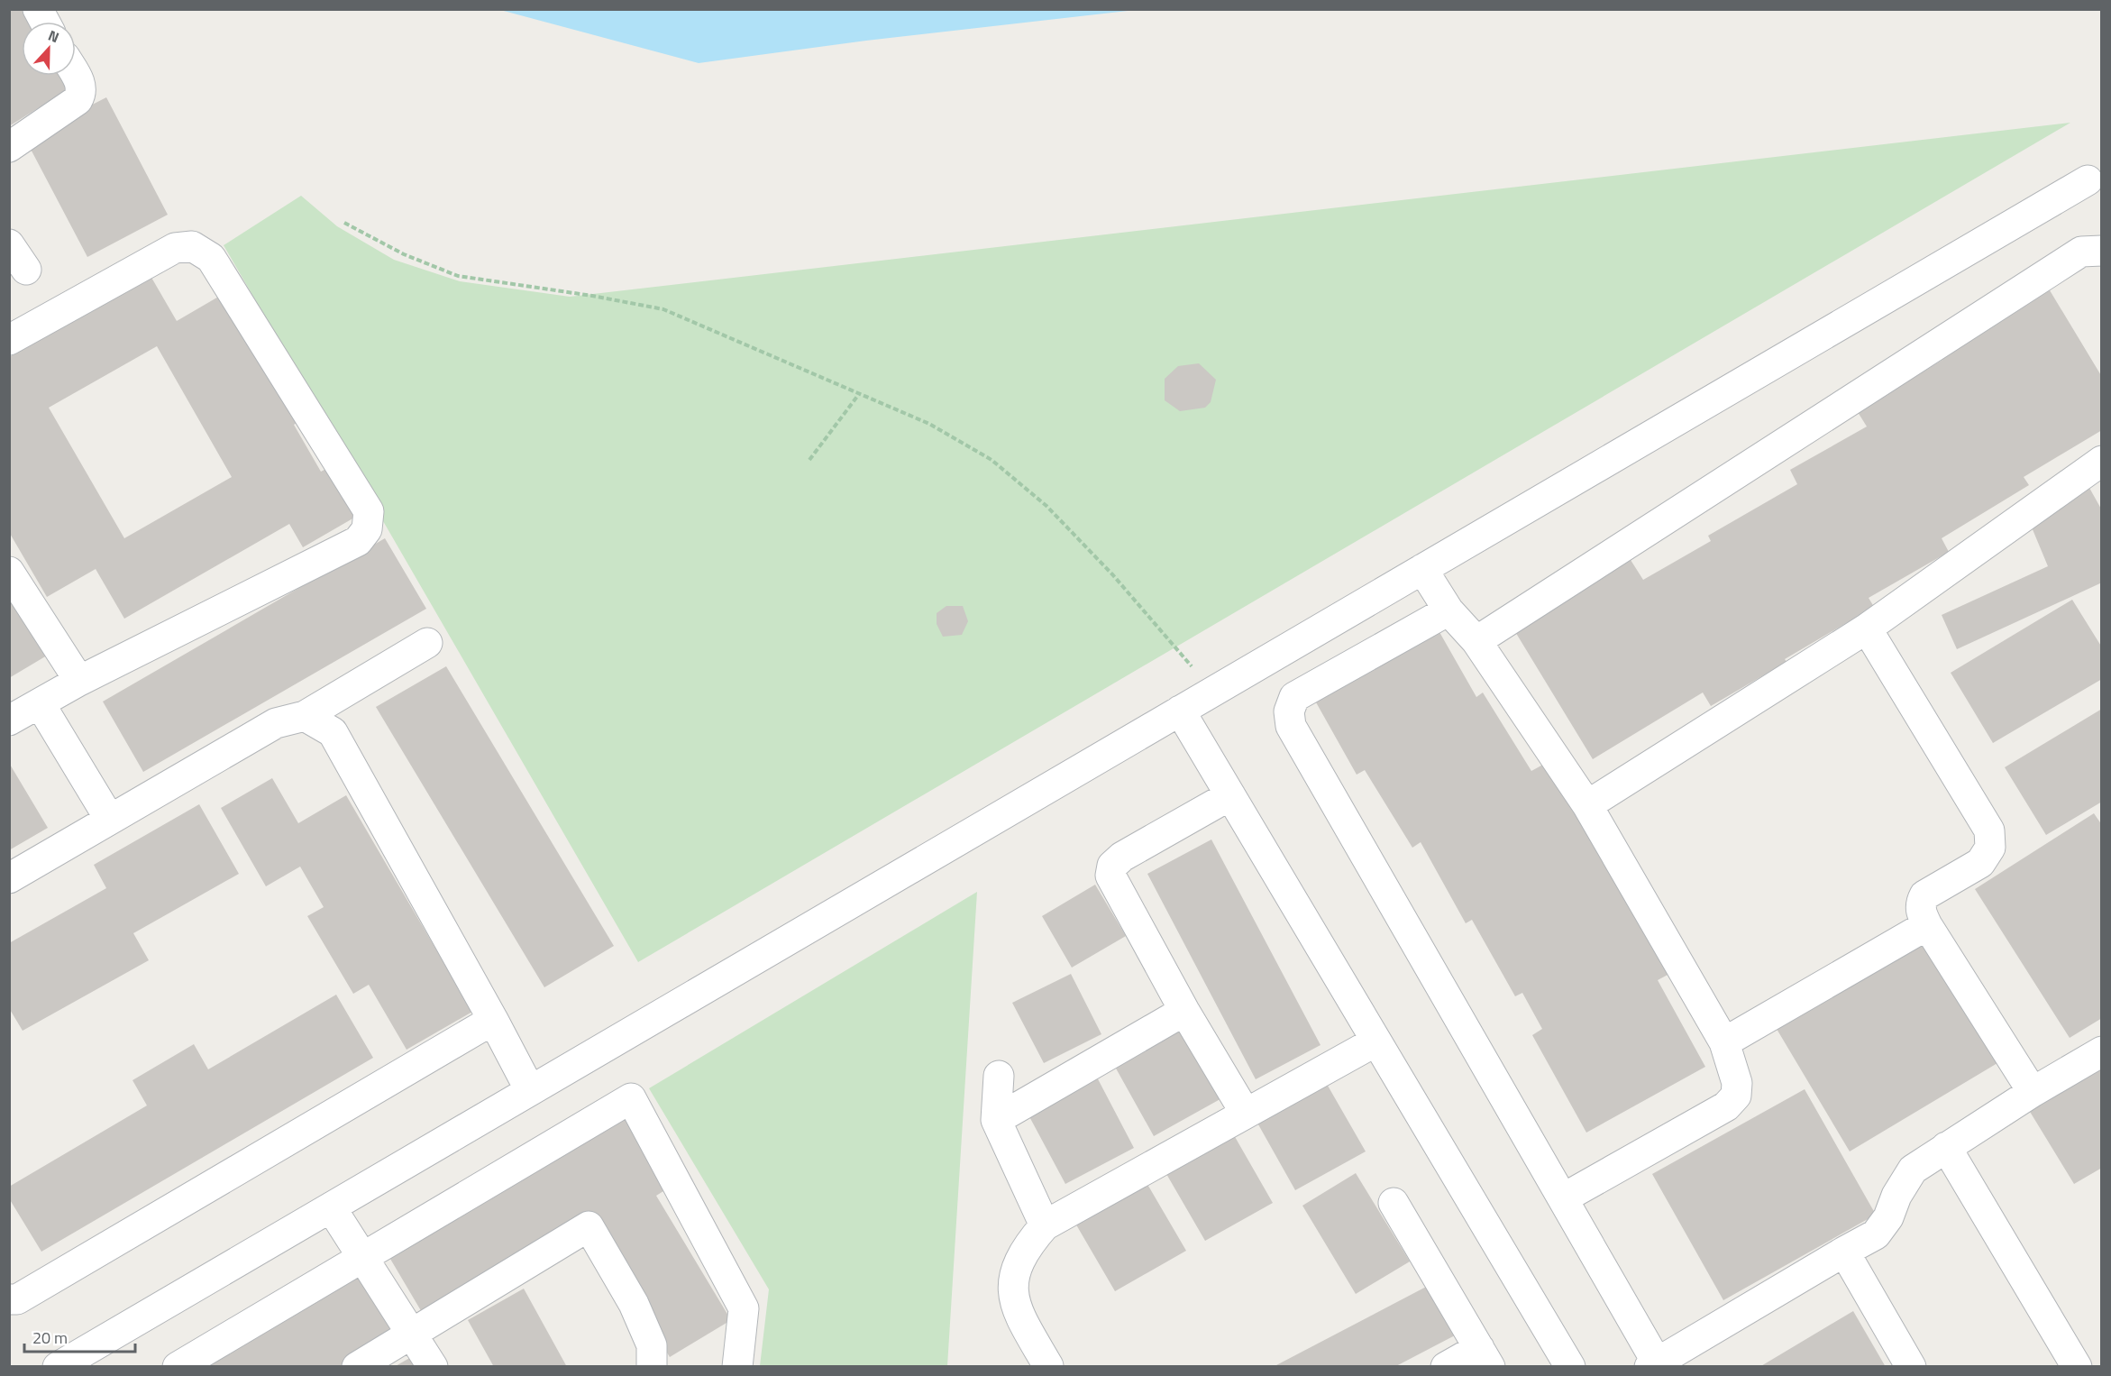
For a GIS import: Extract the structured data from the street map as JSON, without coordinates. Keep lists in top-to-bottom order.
{
  "scale_bar": "20 m",
  "north": "top"
}
